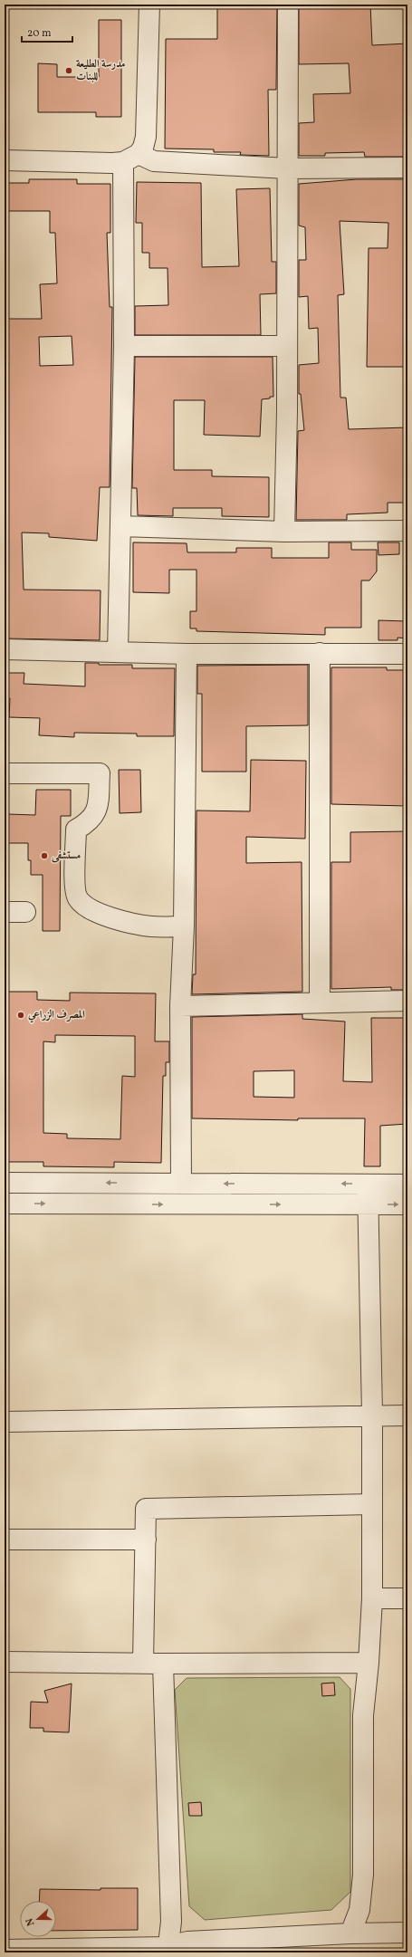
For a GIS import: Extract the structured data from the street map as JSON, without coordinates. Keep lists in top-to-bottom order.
{
  "places": ["مدرسة الطليعة للبنات", "مستشفى", "المصرف الزراعي"],
  "scale_bar": "20 m",
  "north": "left"
}
